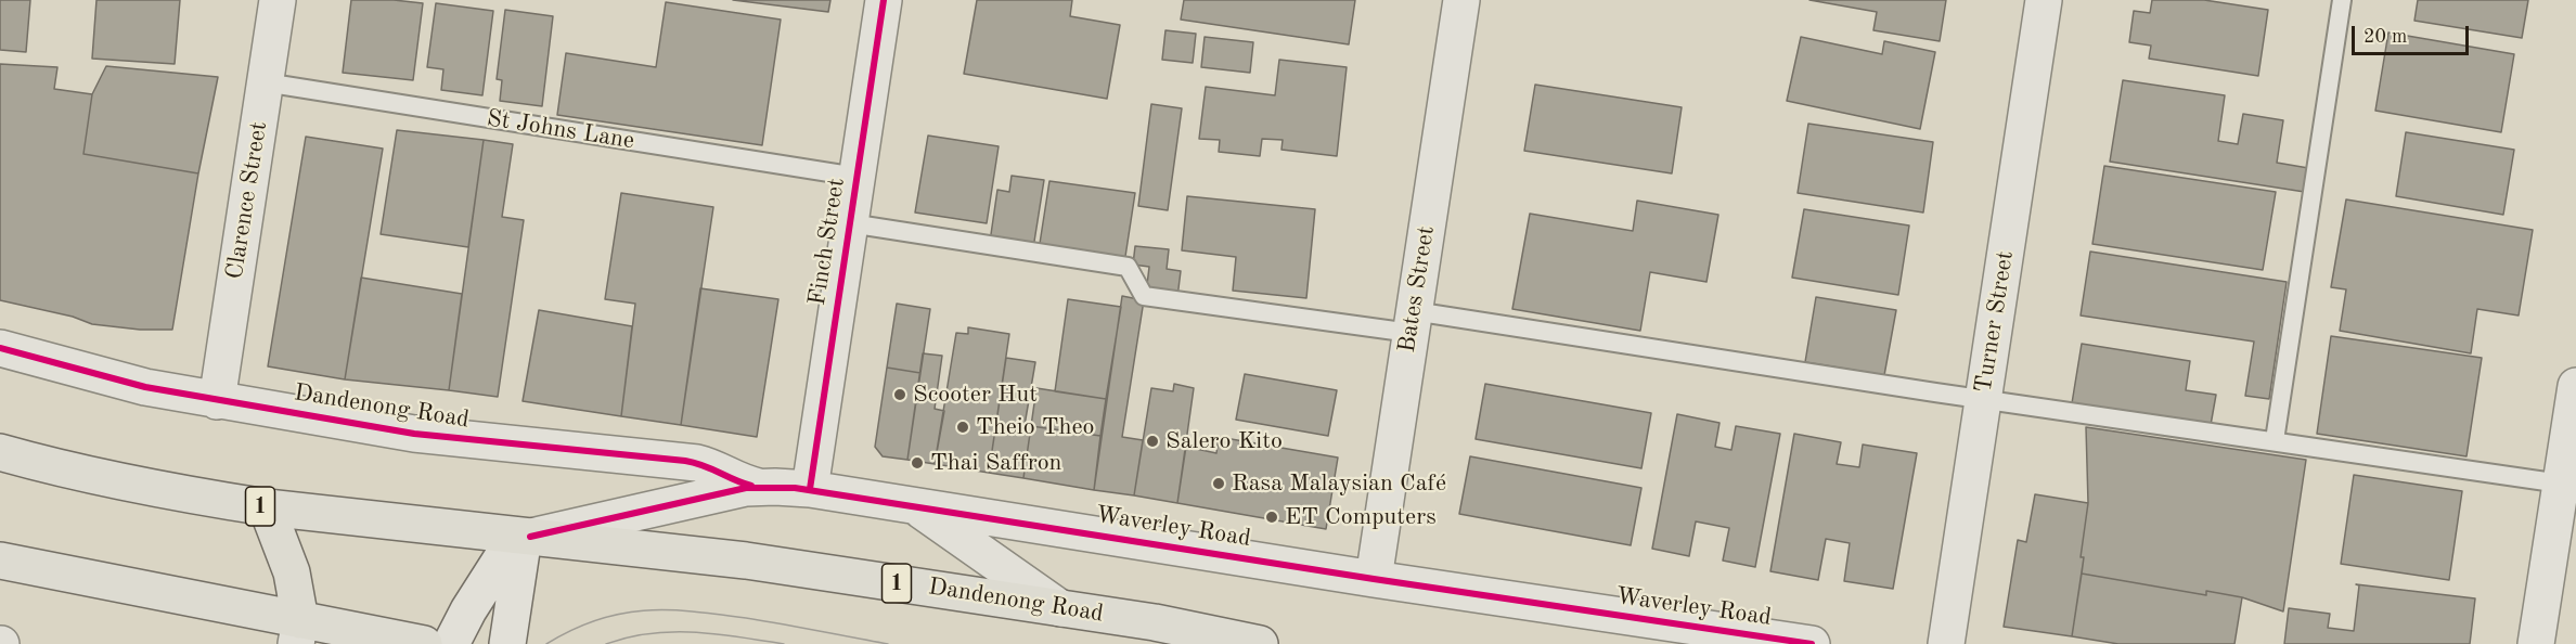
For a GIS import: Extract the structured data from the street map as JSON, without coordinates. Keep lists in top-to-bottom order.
{
  "streets": {
    "highway": ["Dandenong Road", "1"],
    "street": [
      "Clarence Street",
      "Finch Street",
      "Bates Street",
      "Turner Street",
      "Waverley Road"
    ],
    "lane": ["St Johns Lane"]
  },
  "crossings": [
    ["St Johns Lane", "Clarence Street"],
    ["St Johns Lane", "Finch Street"],
    ["Clarence Street", "Dandenong Road"],
    ["Finch Street", "Waverley Road"],
    ["Bates Street", "Waverley Road"],
    ["Dandenong Road", "Waverley Road"]
  ],
  "places": [
    "Scooter Hut",
    "Theio Theo",
    "Salero Kito",
    "Thai Saffron",
    "Rasa Malaysian Café",
    "ET Computers"
  ],
  "scale_bar": "20 m"
}
